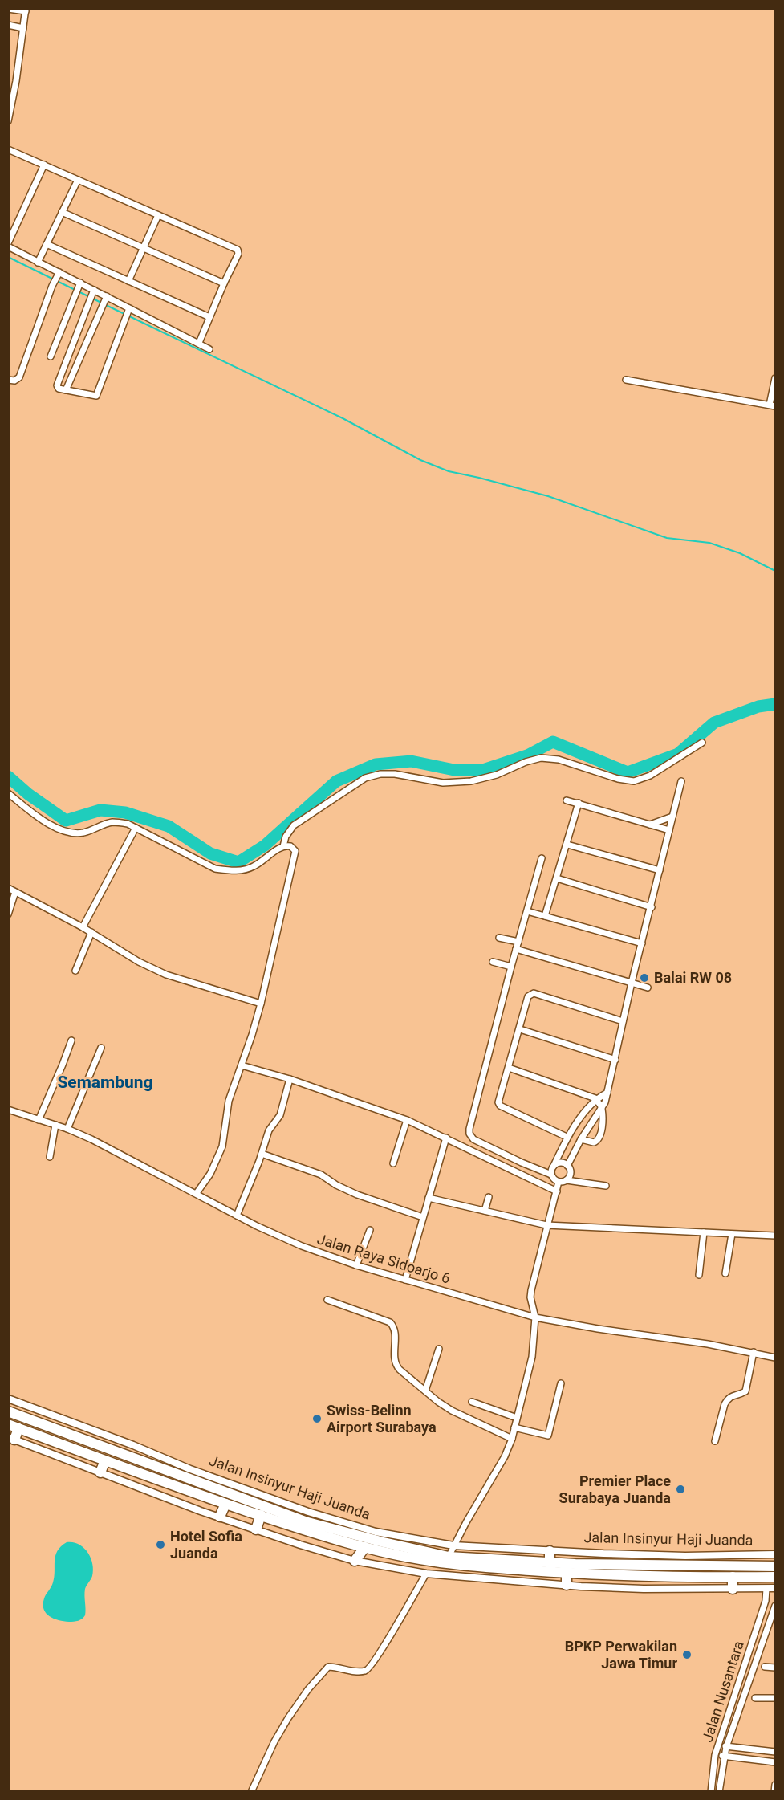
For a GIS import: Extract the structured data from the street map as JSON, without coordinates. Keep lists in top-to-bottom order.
{
  "streets": {
    "highway": ["Jalan Insinyur Haji Juanda"],
    "street": ["Jalan Raya Sidoarjo 6", "Jalan Nusantara"]
  },
  "districts": ["Semambung"],
  "places": [
    "Balai RW 08",
    "Swiss-Belinn Airport Surabaya",
    "Premier Place Surabaya Juanda",
    "Hotel Sofia Juanda",
    "BPKP Perwakilan Jawa Timur"
  ]
}
